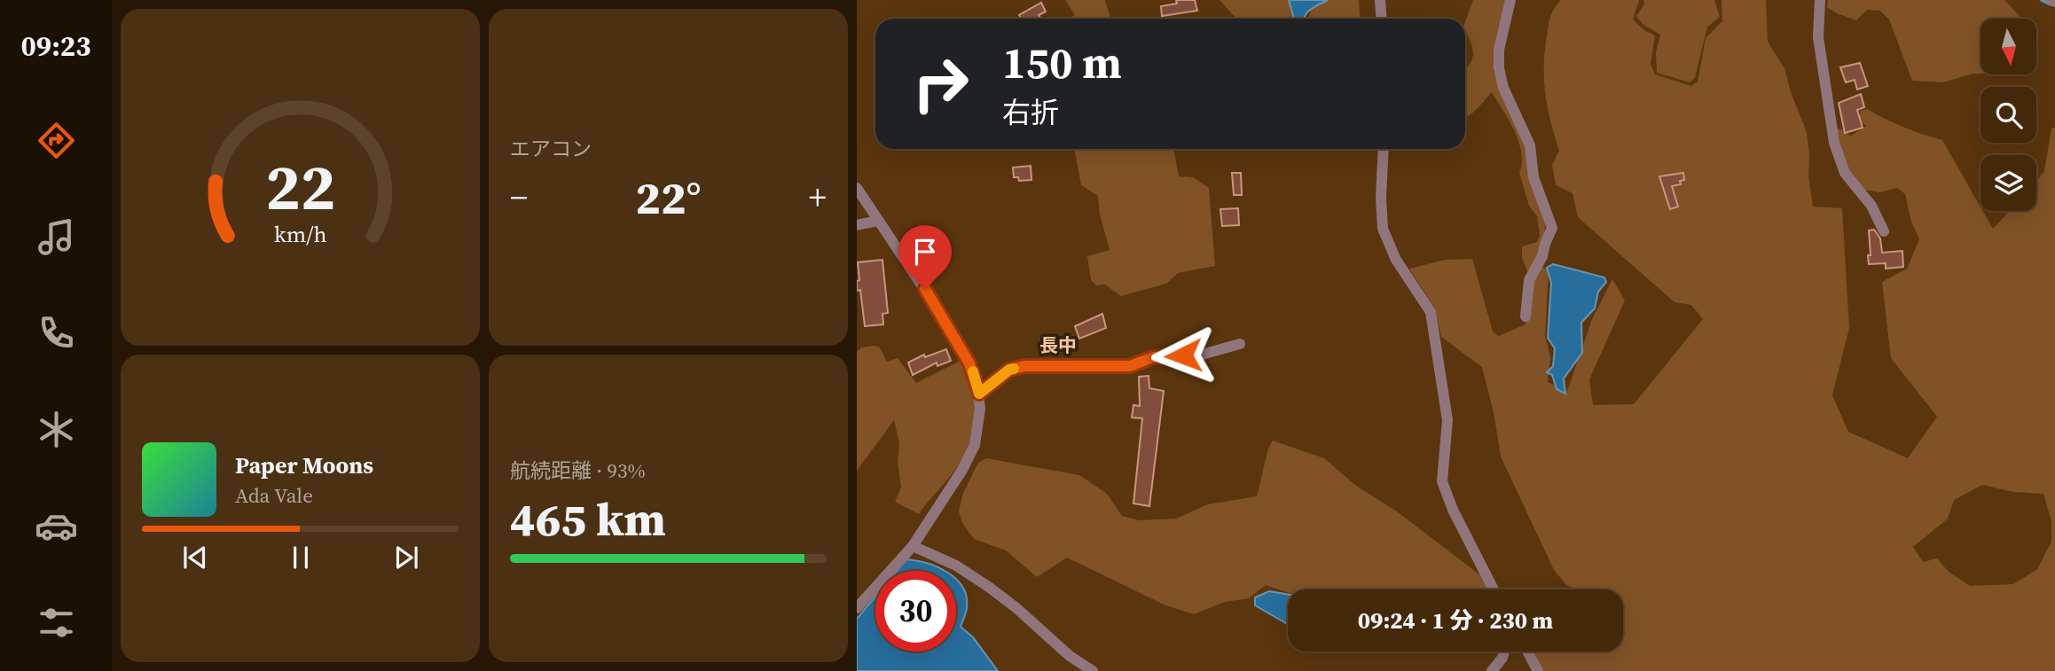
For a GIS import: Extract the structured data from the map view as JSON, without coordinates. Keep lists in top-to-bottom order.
{
  "districts": ["長中"],
  "north": "bottom",
  "page": {
    "tabs": "09:23",
    "tile": [
      "エアコン",
      ["航続距離 · 93%", "465 km"]
    ],
    "turn": ["150 m", "右折"],
    "heat": ["−", "22°", "+"],
    "song": ["Paper Moons", "Ada Vale"],
    "limit": "30",
    "trip": "09:24 · 1 分 · 230 m",
    "gauge": ["22", "km/h"]
  }
}
